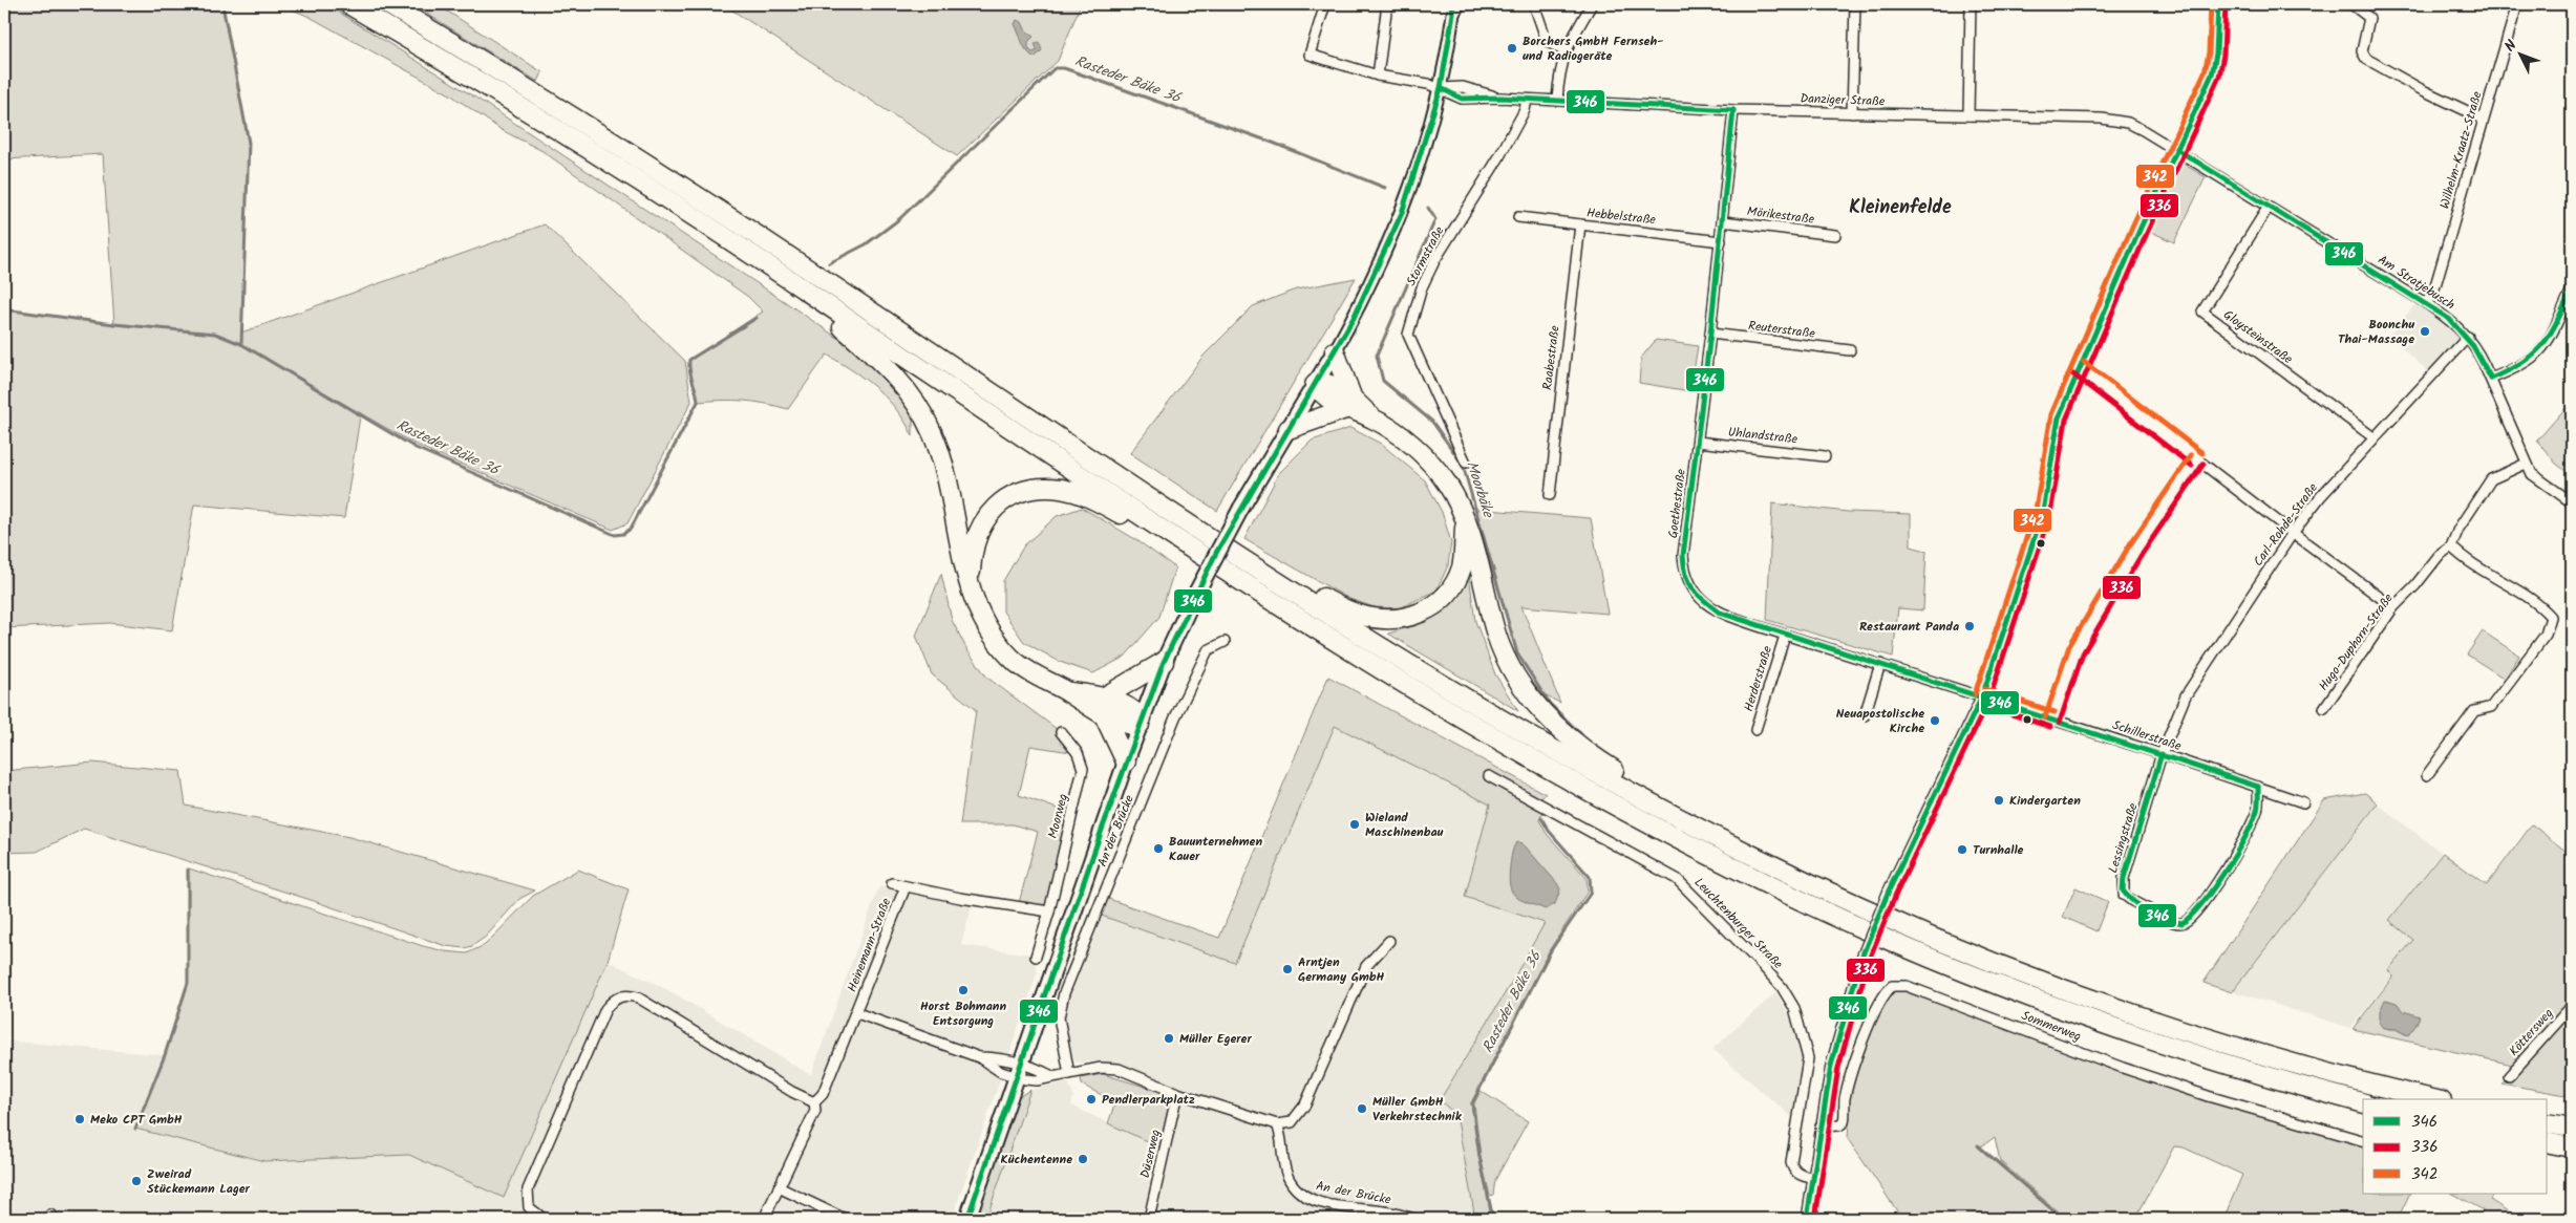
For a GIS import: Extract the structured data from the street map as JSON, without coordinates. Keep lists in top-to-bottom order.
{
  "streets": {
    "street": [
      "Danziger Straße",
      "Wilhelm-Kraatz-Straße",
      "Mörikestraße",
      "Hebbelstraße",
      "Stormstraße",
      "Am Stratjebusch",
      "Reuterstraße",
      "Gloysteinstraße",
      "Raabestraße",
      "Uhlandstraße",
      "Goethestraße",
      "Carl-Rohde-Straße",
      "Hugo-Duphorn-Straße",
      "Herderstraße",
      "Schillerstraße",
      "Moorweg",
      "An der Brücke",
      "Lessingstraße",
      "Leuchtenburger Straße",
      "Heinemann-Straße",
      "Sommerweg",
      "Köttersweg",
      "Düserweg"
    ]
  },
  "crossings": [
    ["Danziger Straße", "Stormstraße"],
    ["Danziger Straße", "Am Stratjebusch"],
    ["Danziger Straße", "Goethestraße"],
    ["Wilhelm-Kraatz-Straße", "Am Stratjebusch"],
    ["Mörikestraße", "Goethestraße"],
    ["Hebbelstraße", "Raabestraße"],
    ["Hebbelstraße", "Goethestraße"],
    ["Am Stratjebusch", "Gloysteinstraße"],
    ["Am Stratjebusch", "Carl-Rohde-Straße"],
    ["Reuterstraße", "Goethestraße"],
    ["Gloysteinstraße", "Carl-Rohde-Straße"],
    ["Uhlandstraße", "Goethestraße"],
    ["Goethestraße", "Herderstraße"],
    ["Goethestraße", "Schillerstraße"],
    ["Carl-Rohde-Straße", "Schillerstraße"],
    ["Carl-Rohde-Straße", "Lessingstraße"],
    ["Schillerstraße", "Lessingstraße"]
  ],
  "districts": ["Kleinenfelde"],
  "water": ["Rasteder Bäke 36", "Moorbäke"],
  "places": [
    "Borchers GmbH Fernseh- und Radiogeräte",
    "Boonchu Thai-Massage",
    "Restaurant Panda",
    "Neuapostolische Kirche",
    "Kindergarten",
    "Wieland Maschinenbau",
    "Bauunternehmen Kauer",
    "Turnhalle",
    "Arntjen Germany GmbH",
    "Horst Bohmann Entsorgung",
    "Müller Egerer",
    "Pendlerparkplatz",
    "Müller GmbH Verkehrstechnik",
    "Meko CPT GmbH",
    "Küchentenne",
    "Zweirad Stückemann Lager"
  ],
  "lines": ["transit line 346", "transit line 336", "transit line 342"],
  "legend": ["346", "336", "342"],
  "north": "top left"
}
